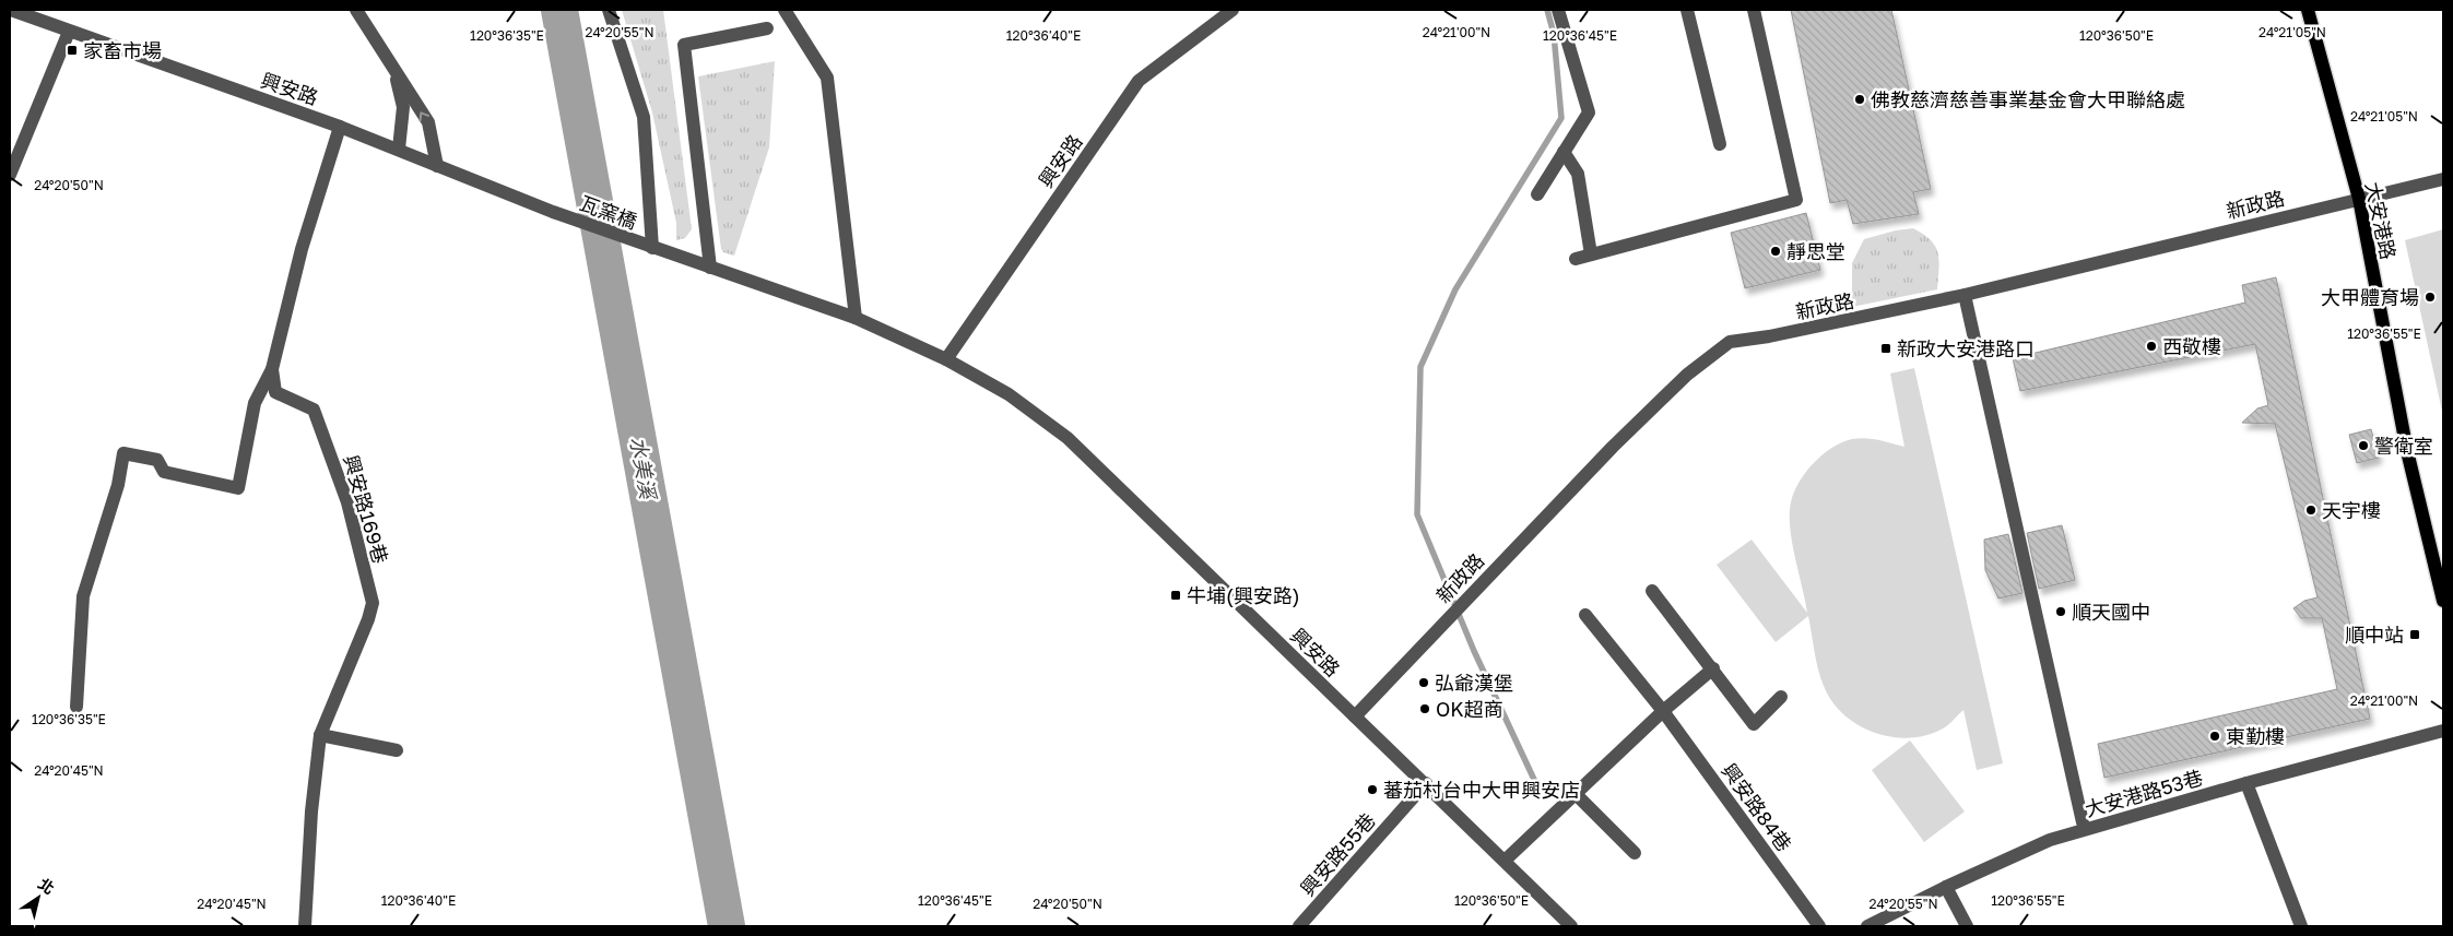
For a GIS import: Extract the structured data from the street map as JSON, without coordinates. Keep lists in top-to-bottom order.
{
  "streets": {
    "main road": ["大安港路"],
    "street": [
      "興安路",
      "新政路",
      "瓦窯橋",
      "興安路169巷",
      "大安港路53巷",
      "興安路84巷",
      "興安路55巷"
    ]
  },
  "crossings": [
    ["興安路", "新政路"],
    ["興安路", "瓦窯橋"],
    ["興安路", "興安路55巷"],
    ["新政路", "大安港路"]
  ],
  "water": ["水美溪"],
  "places": {
    "transit": [
      "家畜市場",
      "新政大安港路口",
      "牛埔(興安路)",
      "順中站"
    ],
    "other": [
      "佛教慈濟慈善事業基金會大甲聯絡處",
      "靜思堂",
      "大甲體育場",
      "西敬樓",
      "警衛室",
      "天宇樓",
      "順天國中",
      "弘爺漢堡",
      "OK超商",
      "東勤樓",
      "蕃茄村台中大甲興安店"
    ]
  },
  "north": "top right",
  "coordinates": [
    "24°20'55\"N",
    "24°21'00\"N",
    "24°21'05\"N",
    "120°36'35\"E",
    "120°36'40\"E",
    "120°36'45\"E",
    "120°36'50\"E",
    "24°20'50\"N",
    "120°36'55\"E",
    "24°20'45\"N"
  ]
}
